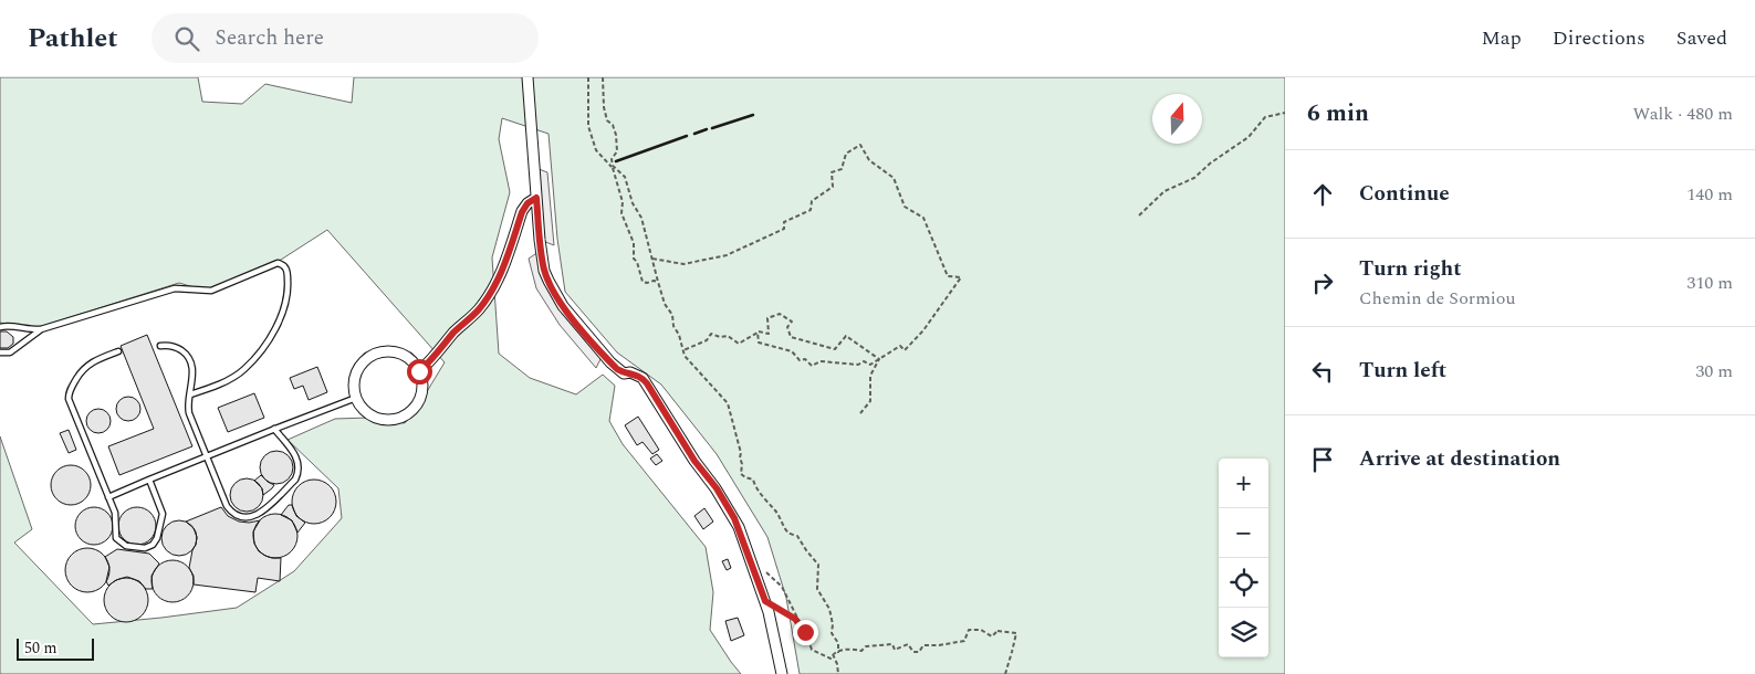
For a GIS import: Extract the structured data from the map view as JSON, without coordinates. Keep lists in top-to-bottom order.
{
  "scale_bar": "50 m",
  "north": "top",
  "page": {
    "header": "Pathlet",
    "search": "Search here",
    "nav": ["Map", "Directions", "Saved"],
    "heading": ["6 min", "Walk · 480 m"],
    "list": [
      ["Continue", "140 m"],
      ["Turn right", "Chemin de Sormiou", "310 m"],
      ["Turn left", "30 m"],
      "Arrive at destination"
    ],
    "map_buttons": ["+", "−"],
    "scale": "50 m"
  }
}
